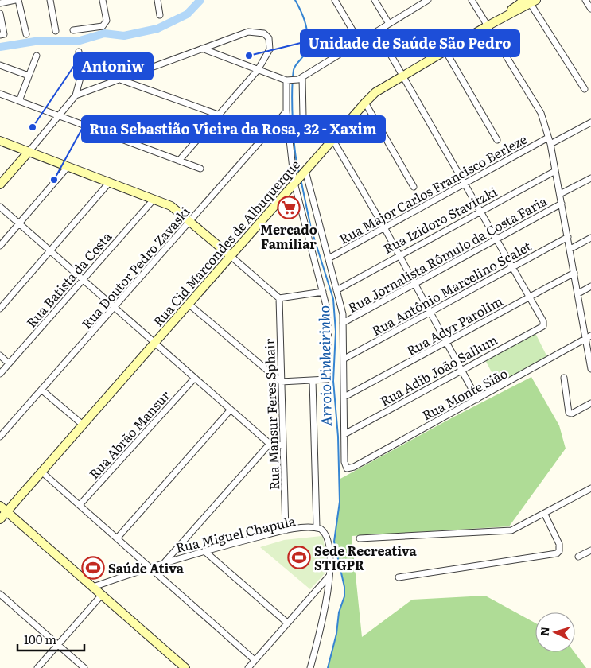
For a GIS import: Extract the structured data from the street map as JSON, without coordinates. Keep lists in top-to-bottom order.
{
  "streets": {
    "street": [
      "Rua Major Carlos Francisco Berleze",
      "Rua Izidoro Stavitzki",
      "Rua Cid Marcondes de Albuquerque",
      "Rua Jornalista Rômulo da Costa Faria",
      "Rua Doutor Pedro Zavaski",
      "Rua Batista da Costa",
      "Rua Antônio Marcelino Scalet",
      "Rua Adyr Parolim",
      "Rua Adib João Sallum",
      "Rua Monte Sião",
      "Rua Mansur Feres Sphair",
      "Rua Abrão Mansur",
      "Rua Miguel Chapula"
    ]
  },
  "crossings": [
    ["Rua Adyr Parolim", "Rua Adib João Sallum"],
    ["Rua Adib João Sallum", "Rua Monte Sião"],
    ["Rua Mansur Feres Sphair", "Rua Miguel Chapula"]
  ],
  "water": ["Arroio Pinheirinho"],
  "places": {
    "other": ["Unidade de Saúde São Pedro", "Antoniw", "Rua Sebastião Vieira da Rosa, 32 - Xaxim"],
    "supermarket": ["Mercado Familiar"],
    "sports": ["Sede Recreativa STIGPR", "Saúde Ativa"]
  },
  "scale_bar": "100 m",
  "north": "left"
}
